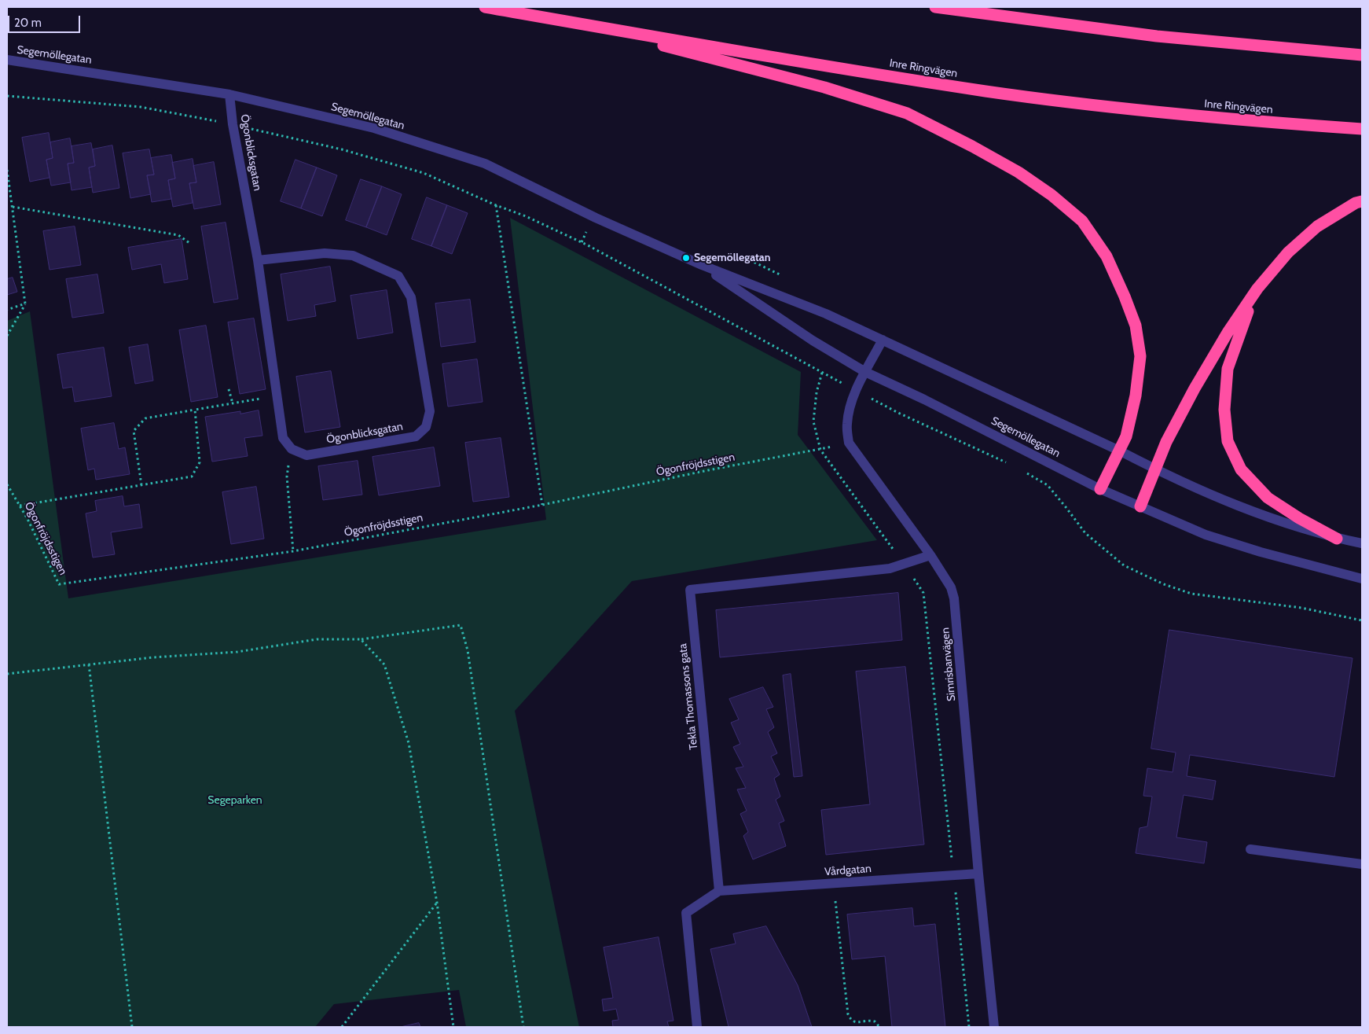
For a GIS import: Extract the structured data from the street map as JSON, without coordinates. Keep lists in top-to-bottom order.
{
  "streets": {
    "highway": ["Inre Ringvägen"],
    "street": [
      "Segemöllegatan",
      "Ögonblicksgatan",
      "Simrisbanvägen",
      "Tekla Thomassons gata",
      "Vårdgatan"
    ],
    "path": ["Ögonfröjdsstigen"]
  },
  "crossings": [
    ["Segemöllegatan", "Ögonblicksgatan"],
    ["Segemöllegatan", "Simrisbanvägen"],
    ["Simrisbanvägen", "Tekla Thomassons gata"],
    ["Simrisbanvägen", "Vårdgatan"],
    ["Tekla Thomassons gata", "Vårdgatan"]
  ],
  "parks": ["Segeparken"],
  "places": ["Segemöllegatan"],
  "scale_bar": "20 m"
}
